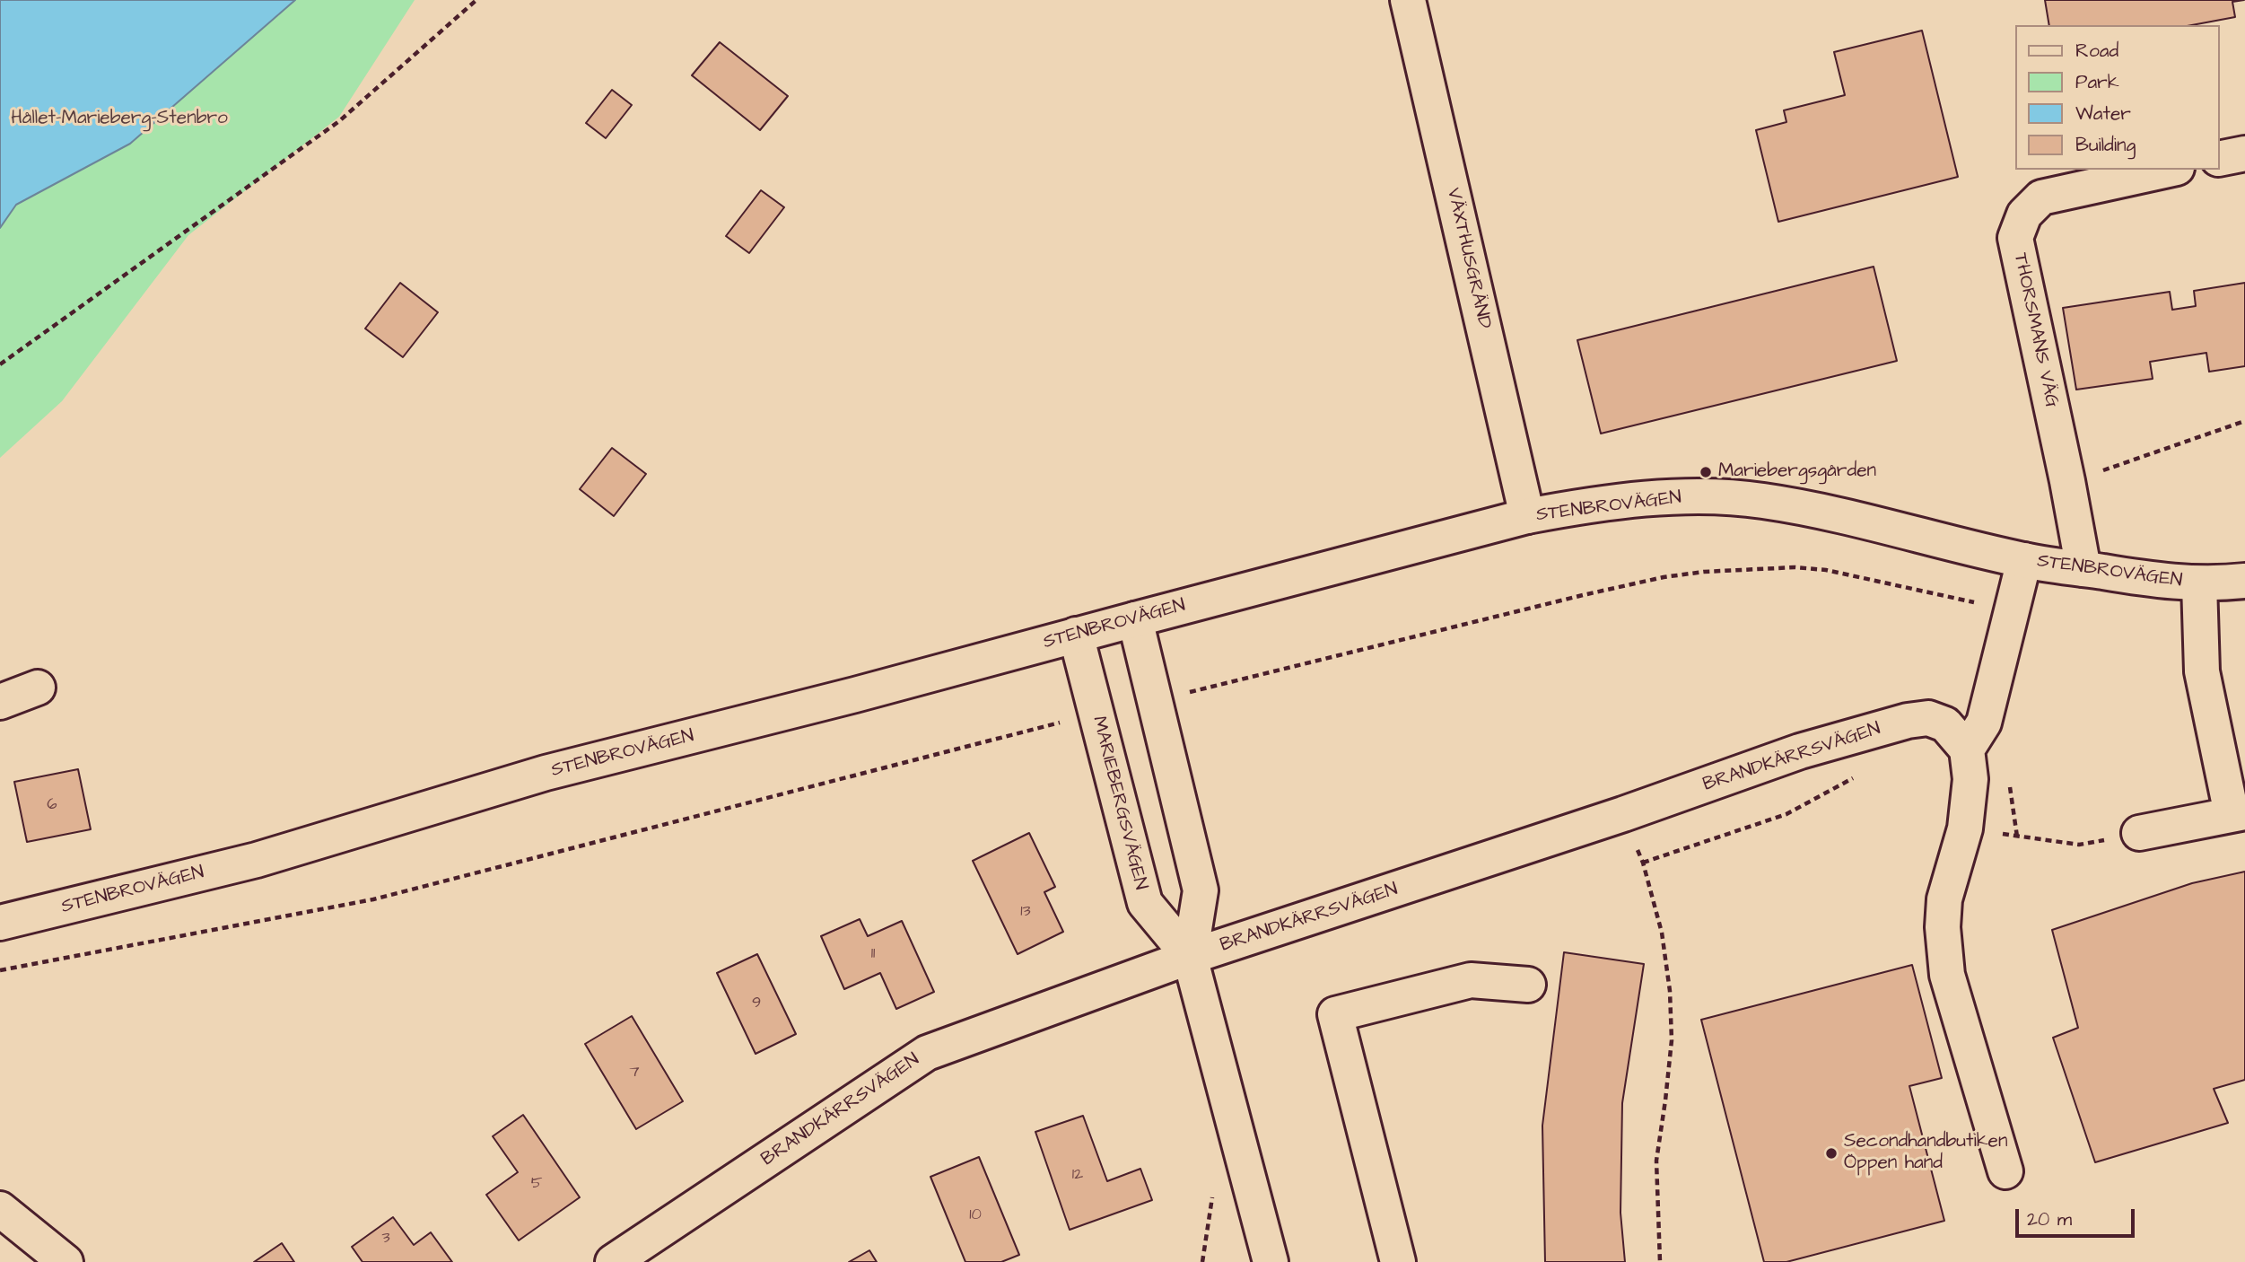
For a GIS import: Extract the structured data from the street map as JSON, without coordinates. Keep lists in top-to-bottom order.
{
  "streets": {
    "street": [
      "VÄXTHUSGRÄND",
      "THORSMANS VÄG",
      "STENBROVÄGEN",
      "BRANDKÄRRSVÄGEN",
      "MARIEBERGSVÄGEN"
    ]
  },
  "crossings": [
    ["VÄXTHUSGRÄND", "STENBROVÄGEN"],
    ["THORSMANS VÄG", "STENBROVÄGEN"],
    ["STENBROVÄGEN", "MARIEBERGSVÄGEN"],
    ["BRANDKÄRRSVÄGEN", "MARIEBERGSVÄGEN"]
  ],
  "parks": ["Hållet-Marieberg-Stenbro"],
  "places": ["Mariebergsgården", "Secondhandbutiken Öppen hand"],
  "house_numbers": [
    "6",
    "13",
    "11",
    "9",
    "7",
    "12",
    "5",
    "10",
    "3"
  ],
  "legend": [
    "Road",
    "Park",
    "Water",
    "Building"
  ],
  "scale_bar": "20 m"
}
